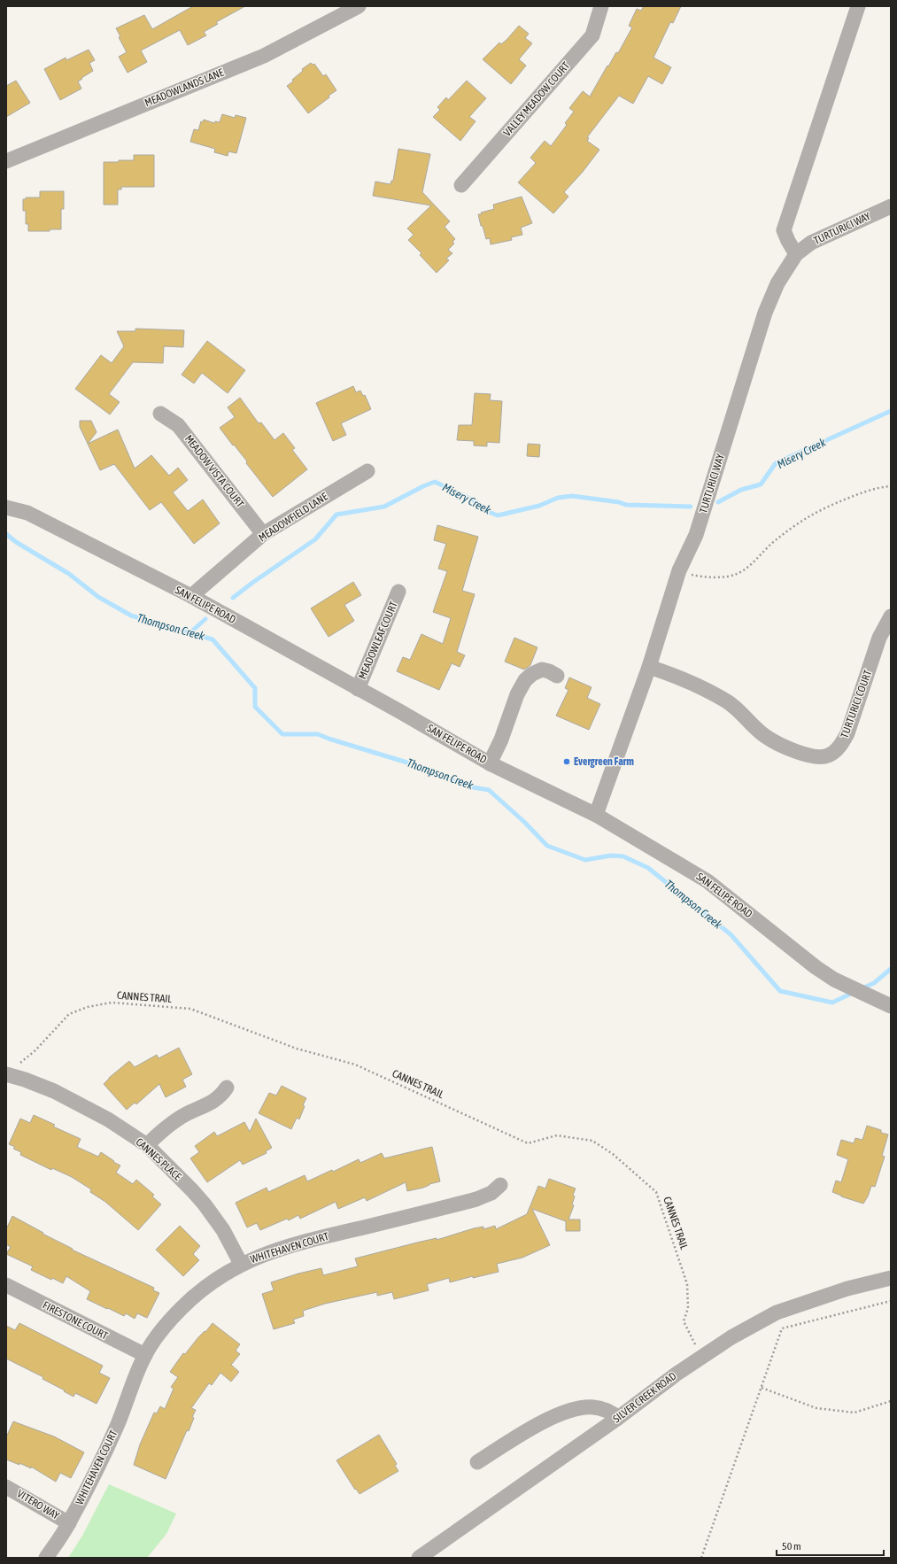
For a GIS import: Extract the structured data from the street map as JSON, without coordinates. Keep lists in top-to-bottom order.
{
  "streets": {
    "street": [
      "MEADOWLANDS LANE",
      "VALLEY MEADOW COURT",
      "TURTURICI WAY",
      "MEADOW VISTA COURT",
      "MEADOWFIELD LANE",
      "SAN FELIPE ROAD",
      "MEADOWLEAF COURT",
      "TURTURICI COURT",
      "CANNES PLACE",
      "WHITEHAVEN COURT",
      "FIRESTONE COURT",
      "SILVER CREEK ROAD",
      "VITERO WAY"
    ],
    "path": ["CANNES TRAIL"]
  },
  "crossings": [
    ["TURTURICI WAY", "SAN FELIPE ROAD"],
    ["TURTURICI WAY", "TURTURICI COURT"],
    ["MEADOW VISTA COURT", "MEADOWFIELD LANE"],
    ["MEADOWFIELD LANE", "SAN FELIPE ROAD"],
    ["SAN FELIPE ROAD", "MEADOWLEAF COURT"],
    ["CANNES TRAIL", "CANNES PLACE"],
    ["CANNES TRAIL", "SILVER CREEK ROAD"],
    ["CANNES PLACE", "WHITEHAVEN COURT"],
    ["WHITEHAVEN COURT", "FIRESTONE COURT"],
    ["WHITEHAVEN COURT", "VITERO WAY"]
  ],
  "water": ["Misery Creek", "Thompson Creek"],
  "places": ["Evergreen Farm"],
  "scale_bar": "50 m"
}
